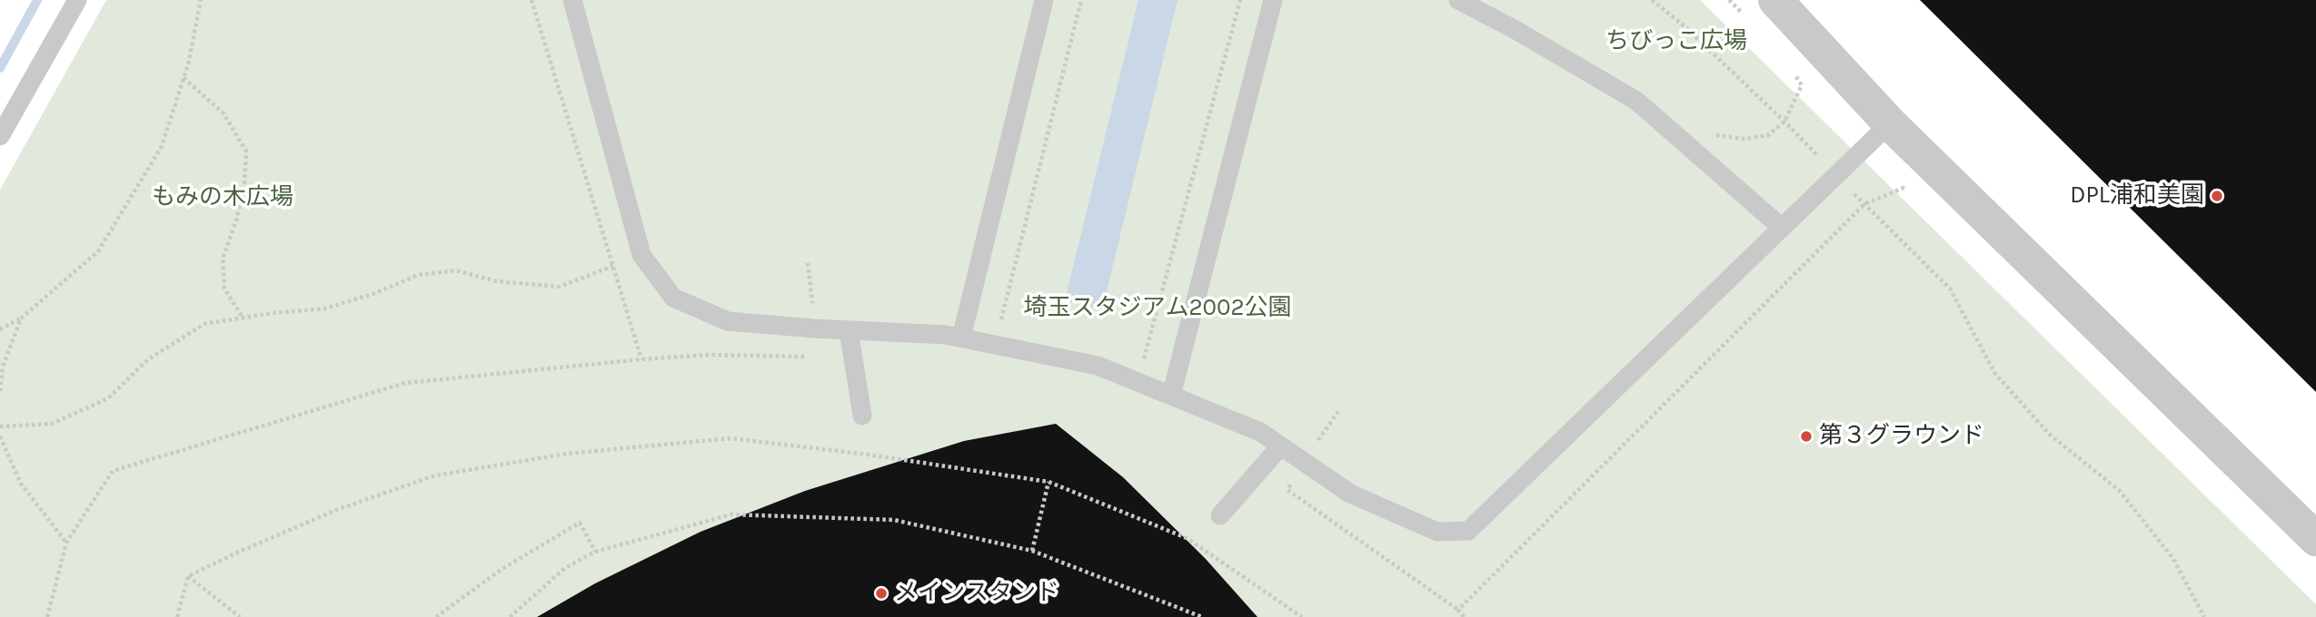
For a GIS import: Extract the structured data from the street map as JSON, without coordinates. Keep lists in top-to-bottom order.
{
  "parks": ["ちびっこ広場", "もみの木広場", "埼玉スタジアム2002公園"],
  "places": ["DPL浦和美園", "第３グラウンド", "メインスタンド"]
}
